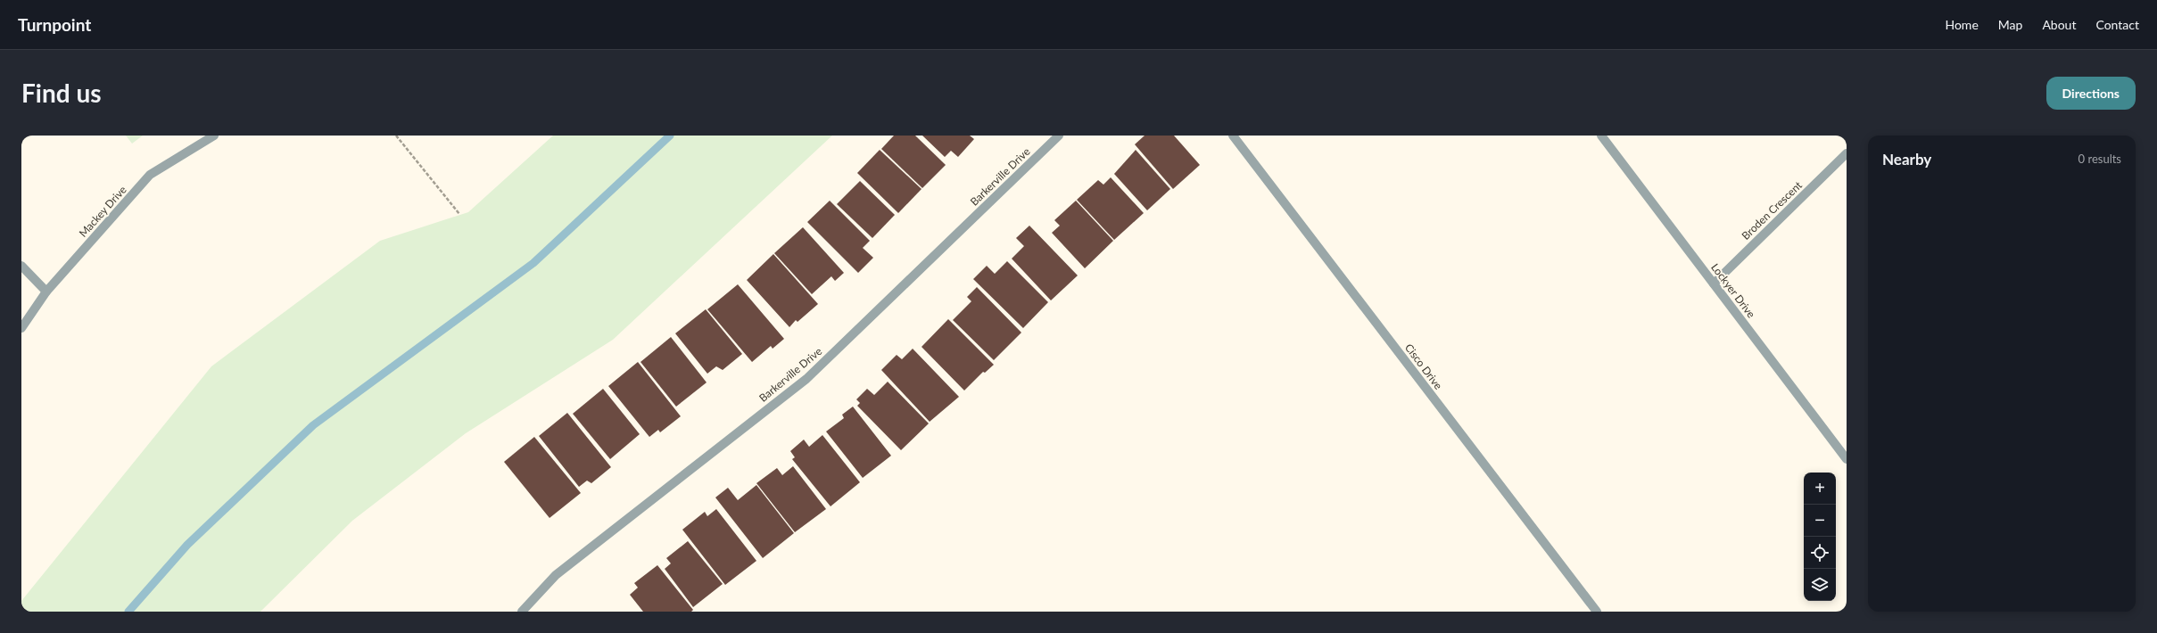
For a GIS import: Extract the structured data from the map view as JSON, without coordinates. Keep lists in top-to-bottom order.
{
  "streets": {
    "street": [
      "Barkerville Drive",
      "Broden Crescent",
      "Mackey Drive",
      "Lockyer Drive",
      "Cisco Drive"
    ]
  },
  "crossings": [
    ["Broden Crescent", "Lockyer Drive"]
  ],
  "page": {
    "header": "Turnpoint",
    "nav": [
      "Home",
      "Map",
      "About",
      "Contact"
    ],
    "buttons": "Directions",
    "title": "Find us",
    "heading": ["Nearby", "0 results"],
    "map_buttons": ["+", "−"]
  }
}
